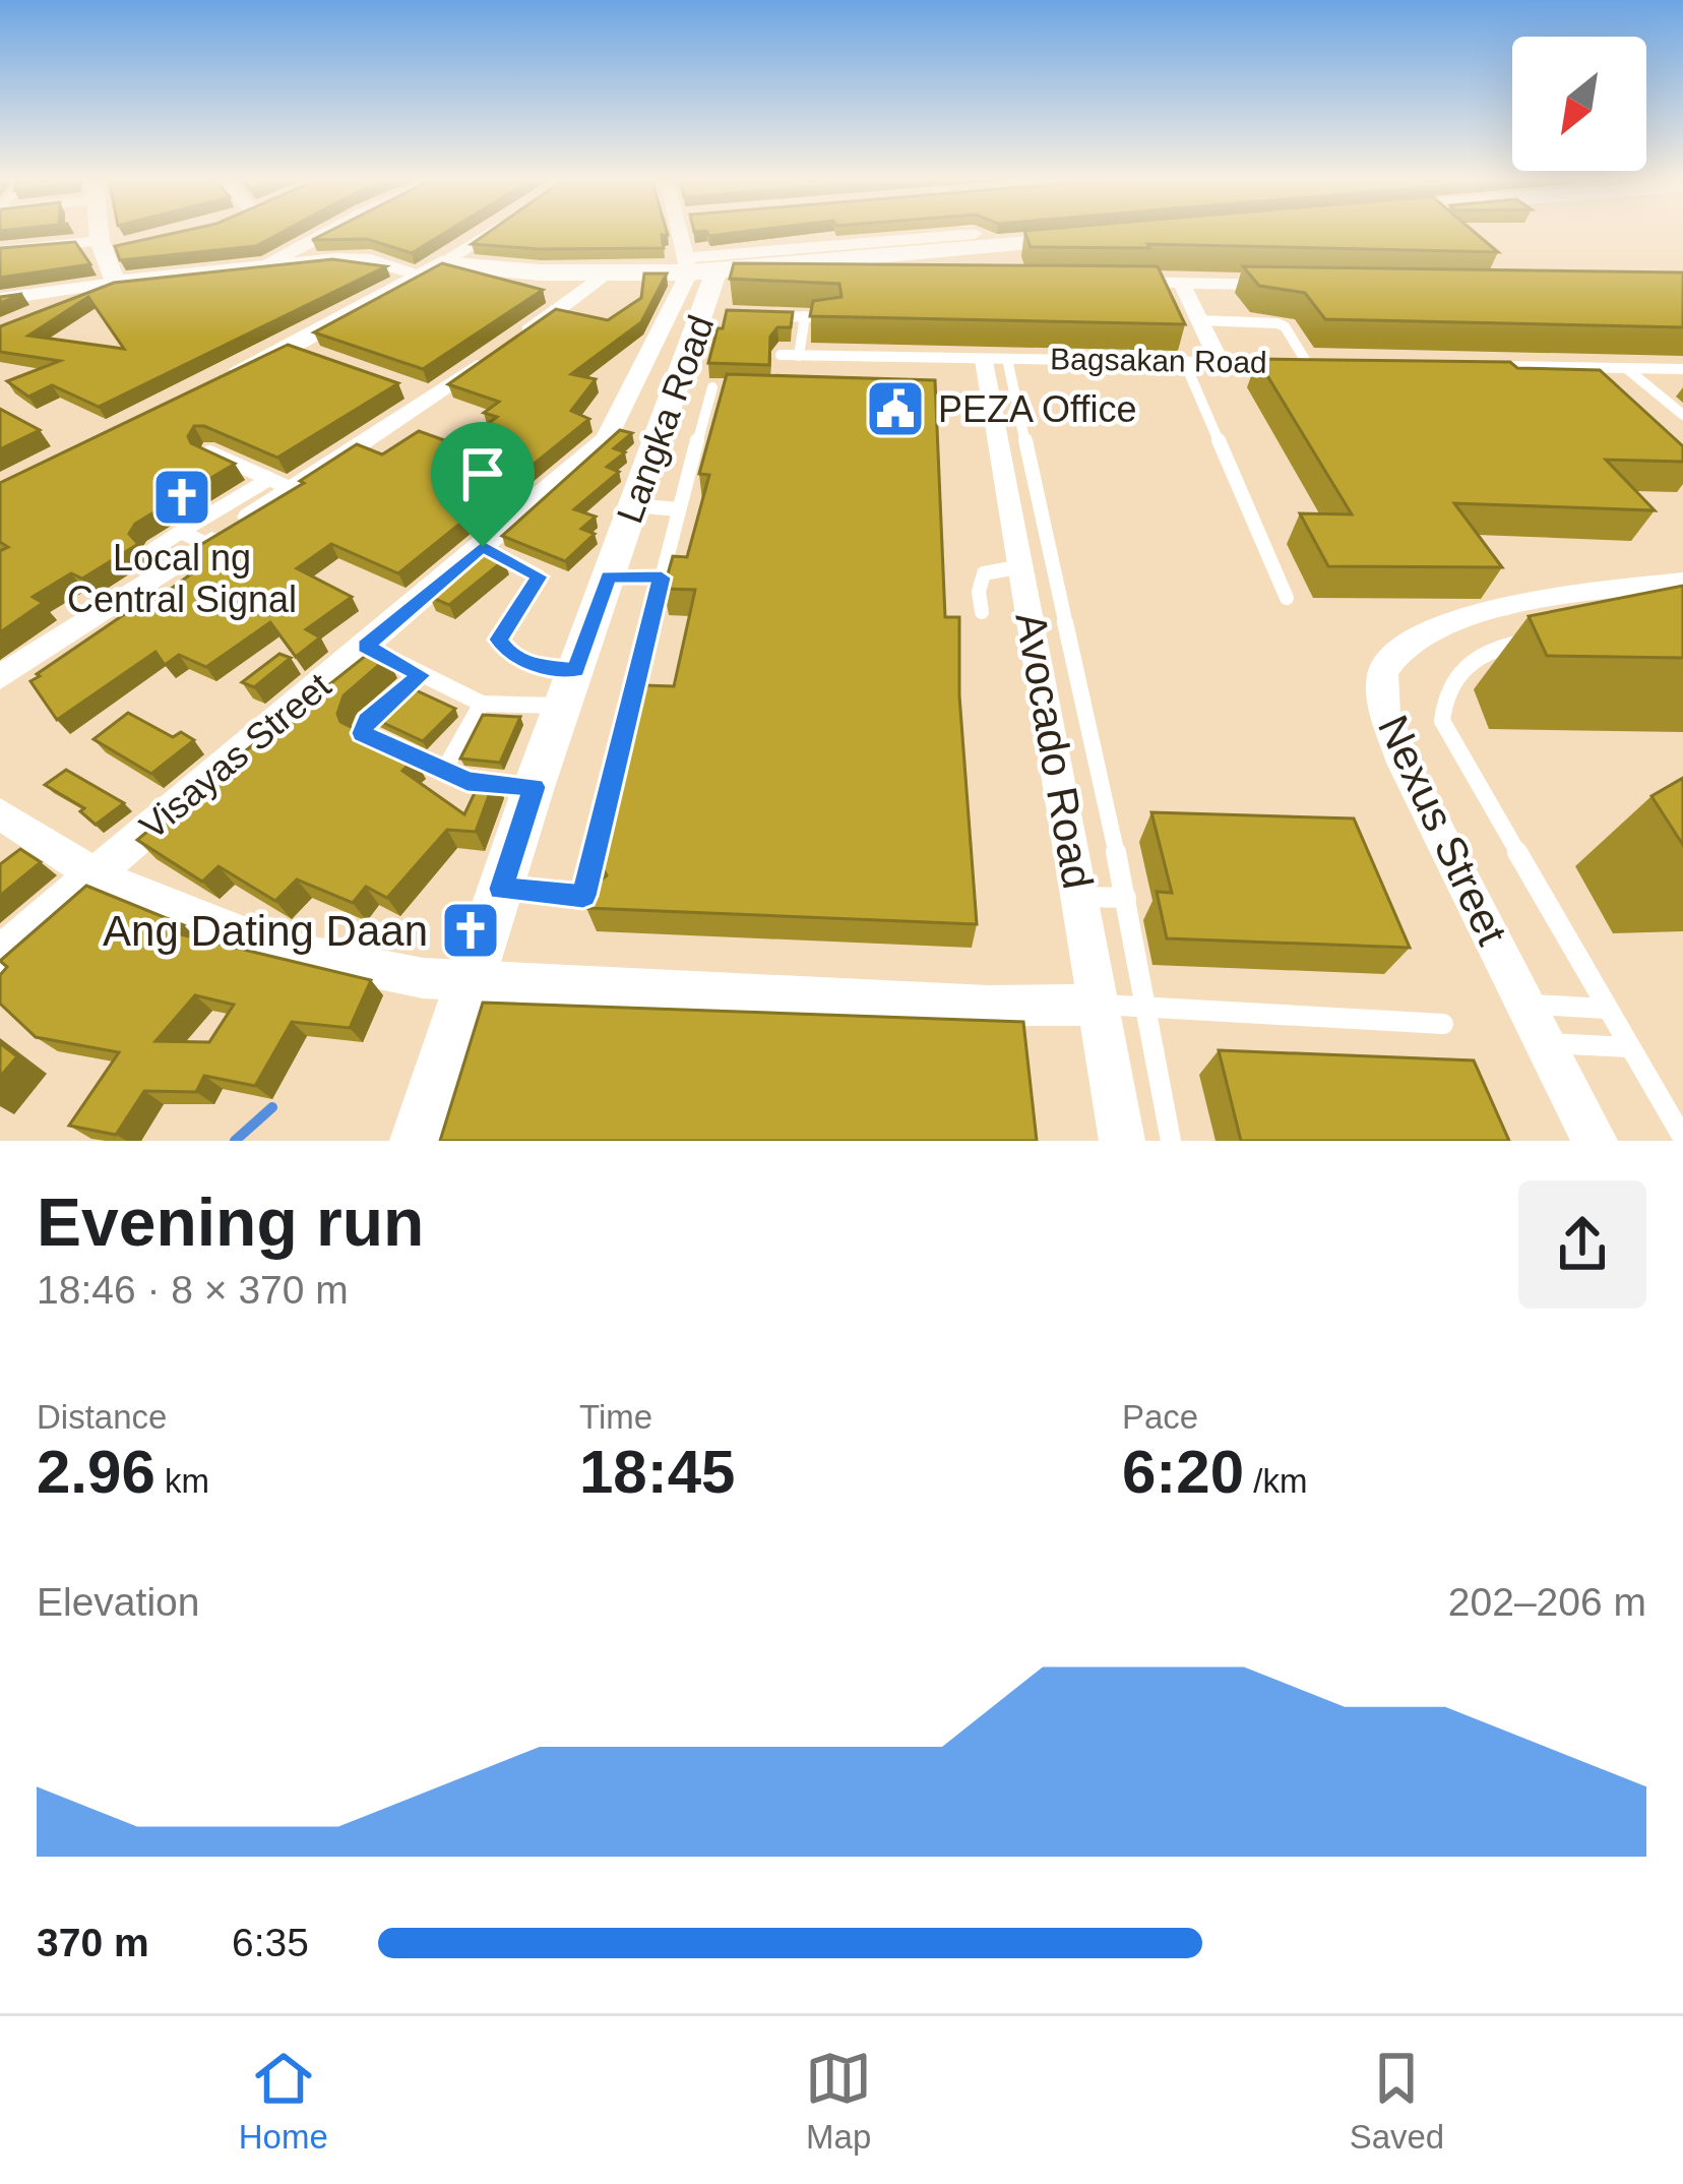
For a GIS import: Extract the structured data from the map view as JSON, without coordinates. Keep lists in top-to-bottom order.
{
  "streets": {
    "street": [
      "Langka Road",
      "Avocado Road",
      "Visayas Street",
      "Nexus Street"
    ],
    "lane": ["Bagsakan Road"]
  },
  "crossings": [
    ["Bagsakan Road", "Avocado Road"],
    ["Langka Road", "Visayas Street"]
  ],
  "places": {
    "public building": ["PEZA Office"],
    "church": ["Local ng Central Signal", "Ang Dating Daan"]
  },
  "north": "bottom left",
  "page": {
    "heading": ["Evening run", "18:46 · 8 × 370 m"],
    "stats": [
      ["Distance", "2.96 km"],
      ["Time", "18:45"],
      ["Pace", "6:20 /km"]
    ],
    "chart": ["Elevation", "202–206 m"],
    "list": [
      {
        "name": "370 m",
        "note": "6:35"
      }
    ],
    "tabs": ["Home", "Map", "Saved"]
  }
}
